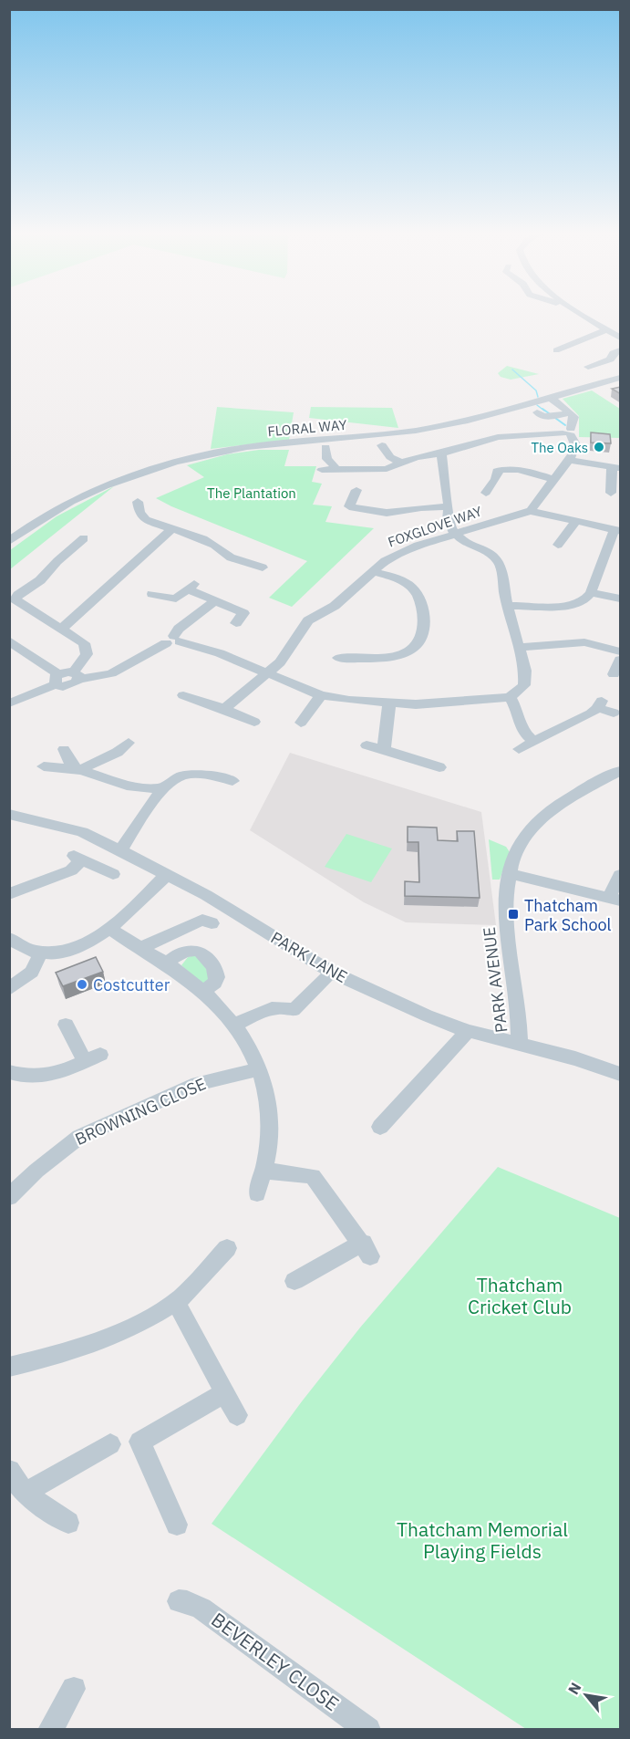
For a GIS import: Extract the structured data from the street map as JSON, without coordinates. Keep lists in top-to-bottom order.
{
  "streets": {
    "street": [
      "FLORAL WAY",
      "FOXGLOVE WAY",
      "PARK LANE",
      "PARK AVENUE",
      "BROWNING CLOSE",
      "BEVERLEY CLOSE"
    ]
  },
  "crossings": [
    ["PARK LANE", "PARK AVENUE"]
  ],
  "parks": ["The Plantation", "Thatcham Cricket Club", "Thatcham Memorial Playing Fields"],
  "places": {
    "other": ["The Oaks", "Costcutter"],
    "transit": ["Thatcham Park School"]
  },
  "north": "top left"
}
